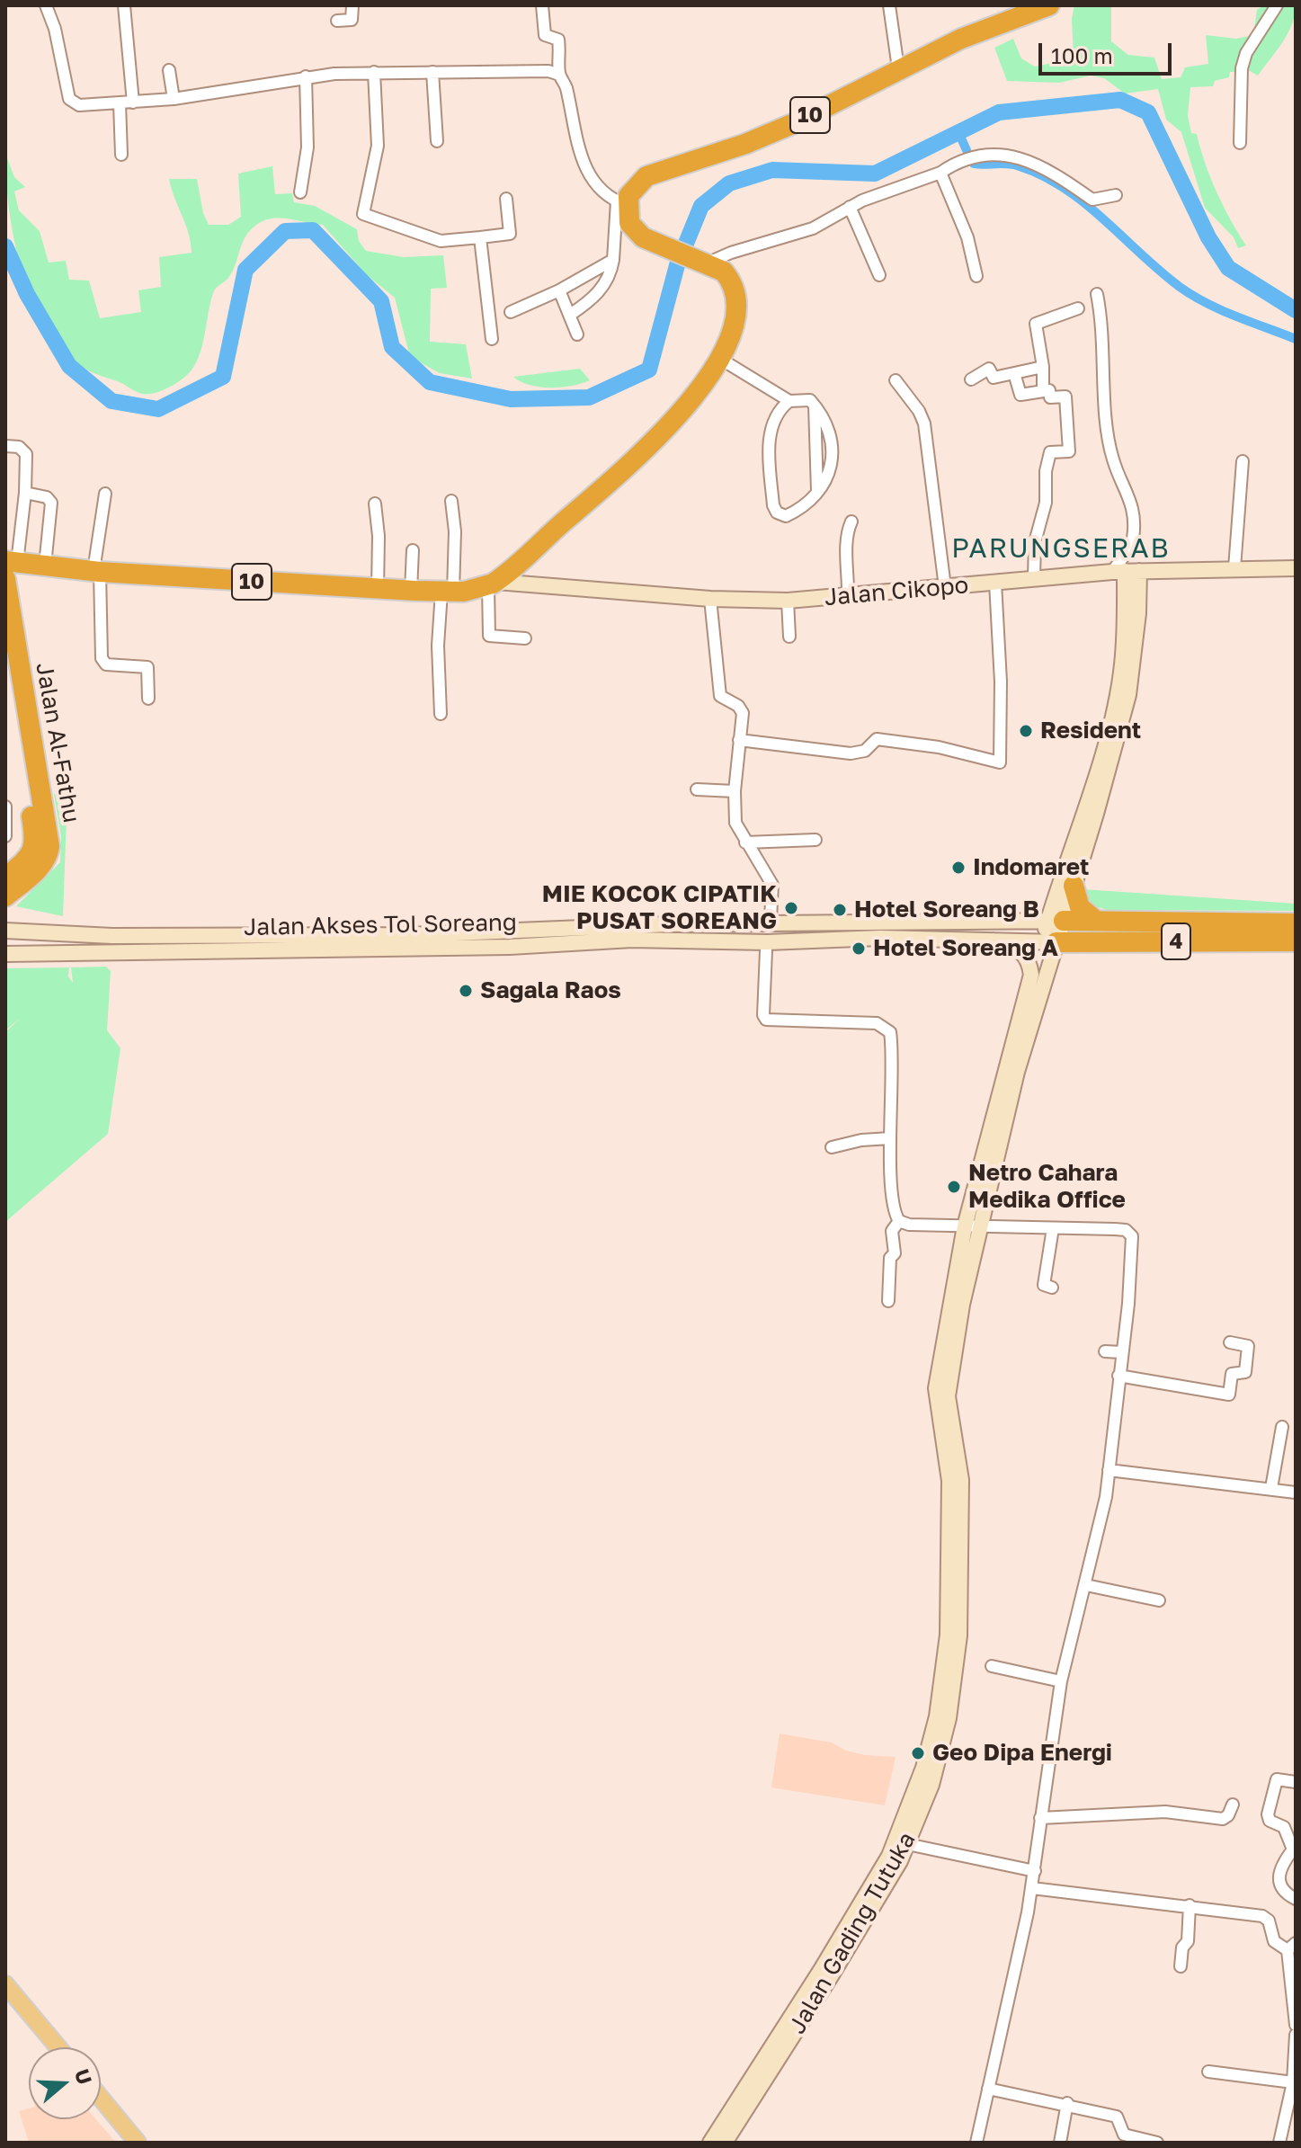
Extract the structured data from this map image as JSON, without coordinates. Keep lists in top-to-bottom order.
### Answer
{
  "streets": {
    "highway": ["10", "Jalan Al-Fathu", "4"],
    "main road": ["Jalan Cikopo", "Jalan Akses Tol Soreang", "Jalan Gading Tutuka"]
  },
  "crossings": [
    ["10", "Jalan Cikopo"],
    ["Jalan Cikopo", "Jalan Gading Tutuka"],
    ["Jalan Akses Tol Soreang", "4"],
    ["Jalan Akses Tol Soreang", "Jalan Gading Tutuka"],
    ["4", "Jalan Gading Tutuka"]
  ],
  "districts": ["PARUNGSERAB"],
  "places": [
    "Resident",
    "Indomaret",
    "MIE KOCOK CIPATIK PUSAT SOREANG",
    "Hotel Soreang B",
    "Hotel Soreang A",
    "Sagala Raos",
    "Netro Cahara Medika Office",
    "Geo Dipa Energi"
  ],
  "scale_bar": "100 m",
  "north": "right"
}
